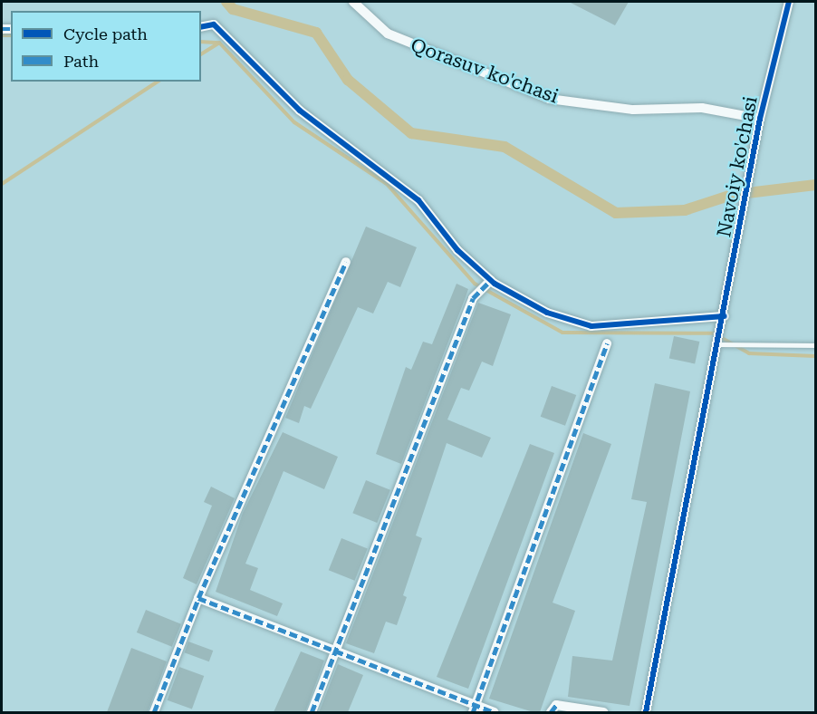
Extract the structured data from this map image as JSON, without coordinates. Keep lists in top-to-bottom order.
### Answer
{
  "streets": {
    "street": ["Qorasuv ko'chasi", "Navoiy ko'chasi"]
  },
  "crossings": [
    ["Qorasuv ko'chasi", "Navoiy ko'chasi"]
  ],
  "legend": ["Cycle path", "Path"]
}
